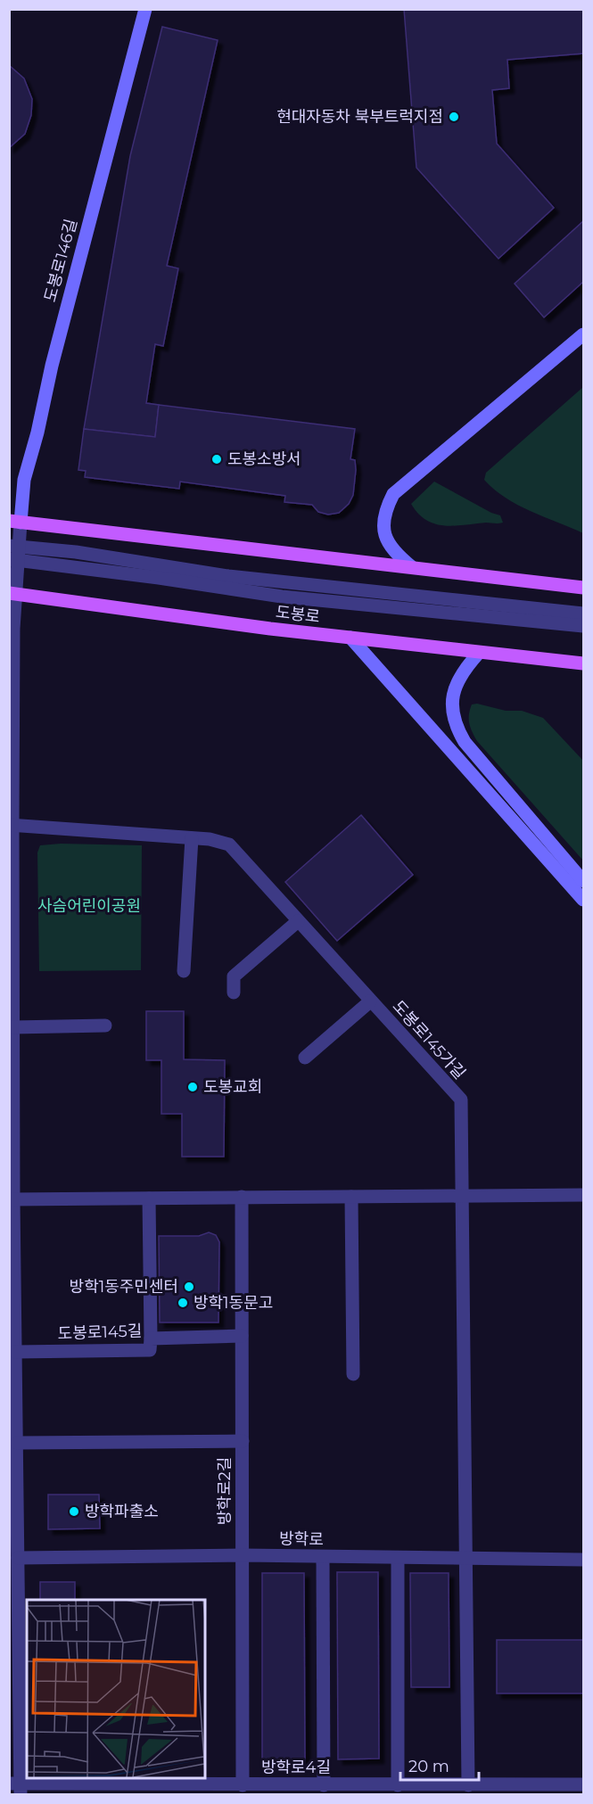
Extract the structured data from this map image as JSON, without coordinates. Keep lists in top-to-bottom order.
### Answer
{
  "streets": {
    "main road": ["도봉로146길", "도봉로"],
    "street": [
      "도봉로145가길",
      "도봉로145길",
      "방학로2길",
      "방학로",
      "방학로4길"
    ]
  },
  "crossings": [
    ["도봉로145길", "방학로2길"],
    ["방학로2길", "방학로"],
    ["방학로2길", "방학로4길"]
  ],
  "parks": ["사슴어린이공원"],
  "places": [
    "현대자동차 북부트럭지점",
    "도봉소방서",
    "도봉교회",
    "방학1동주민센터",
    "방학1동문고",
    "방학파출소"
  ],
  "scale_bar": "20 m"
}
